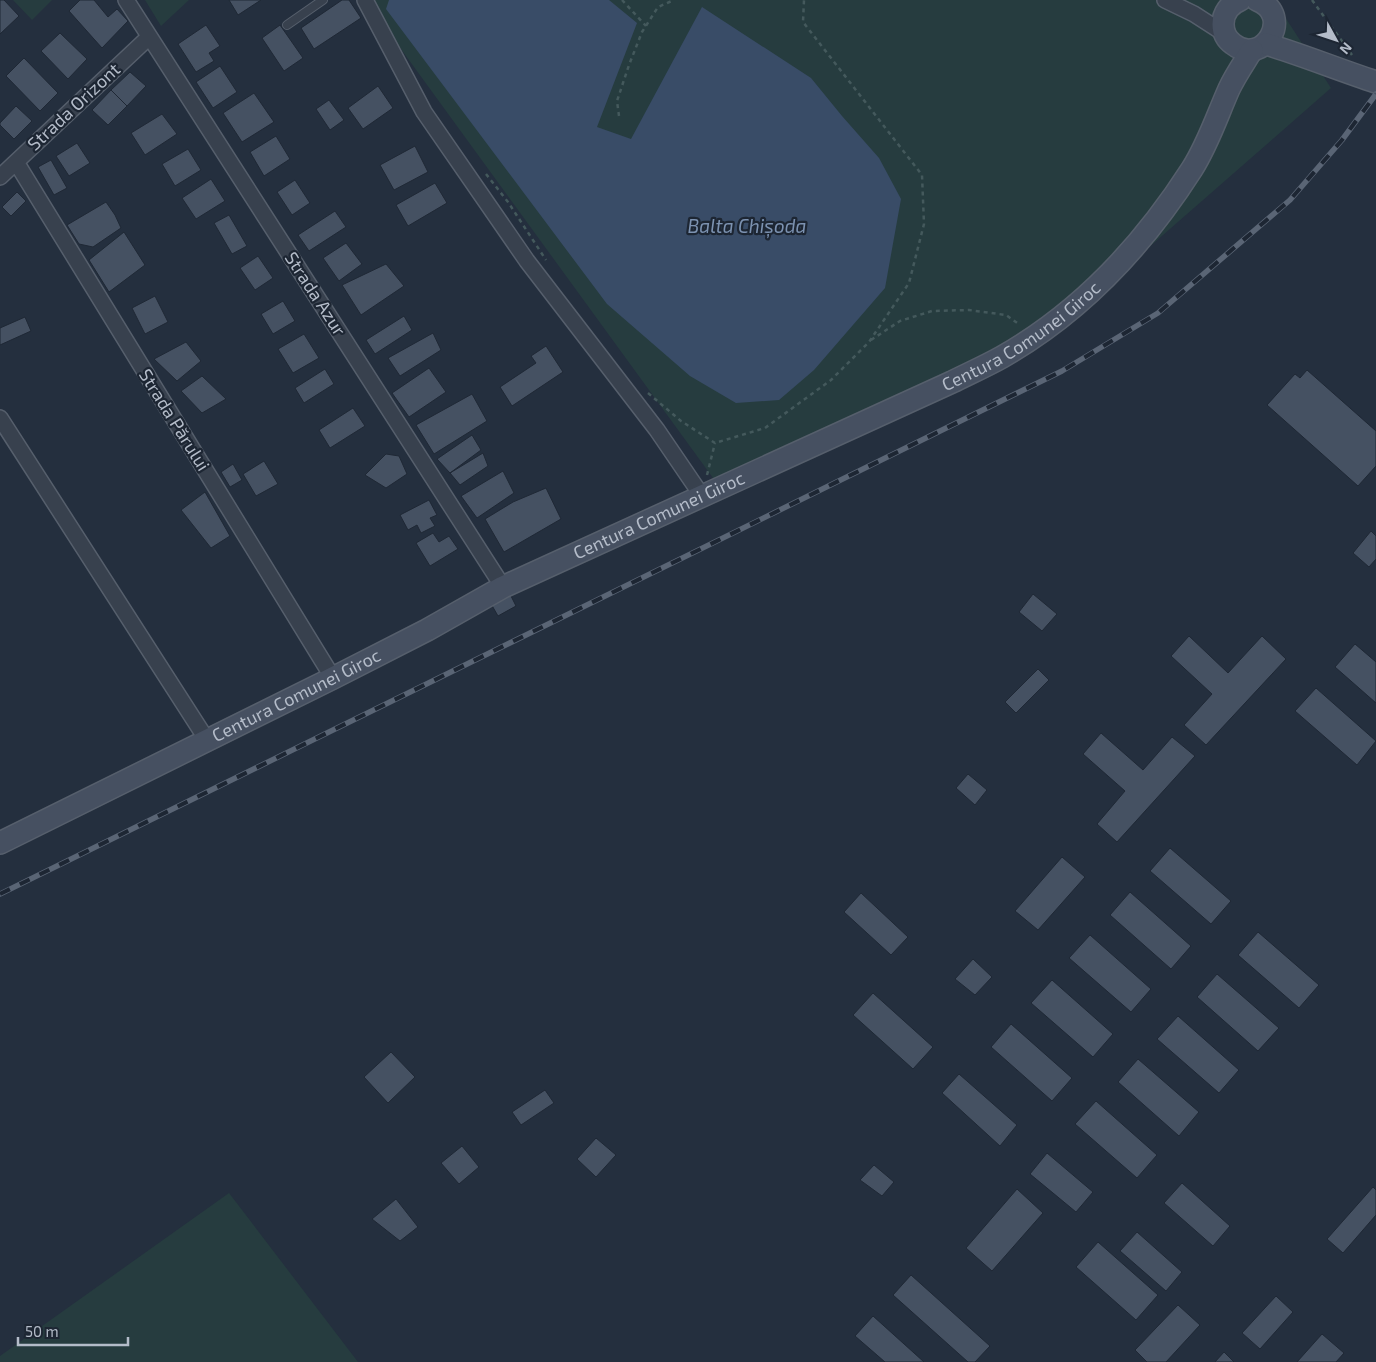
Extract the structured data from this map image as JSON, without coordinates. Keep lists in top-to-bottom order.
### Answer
{
  "streets": {
    "main road": ["Centura Comunei Giroc"],
    "street": ["Strada Orizont", "Strada Azur", "Strada Părului"]
  },
  "crossings": [
    ["Strada Orizont", "Strada Azur"],
    ["Strada Orizont", "Strada Părului"],
    ["Strada Azur", "Centura Comunei Giroc"],
    ["Centura Comunei Giroc", "Strada Părului"]
  ],
  "water": ["Balta Chișoda"],
  "scale_bar": "50 m",
  "north": "bottom right"
}
